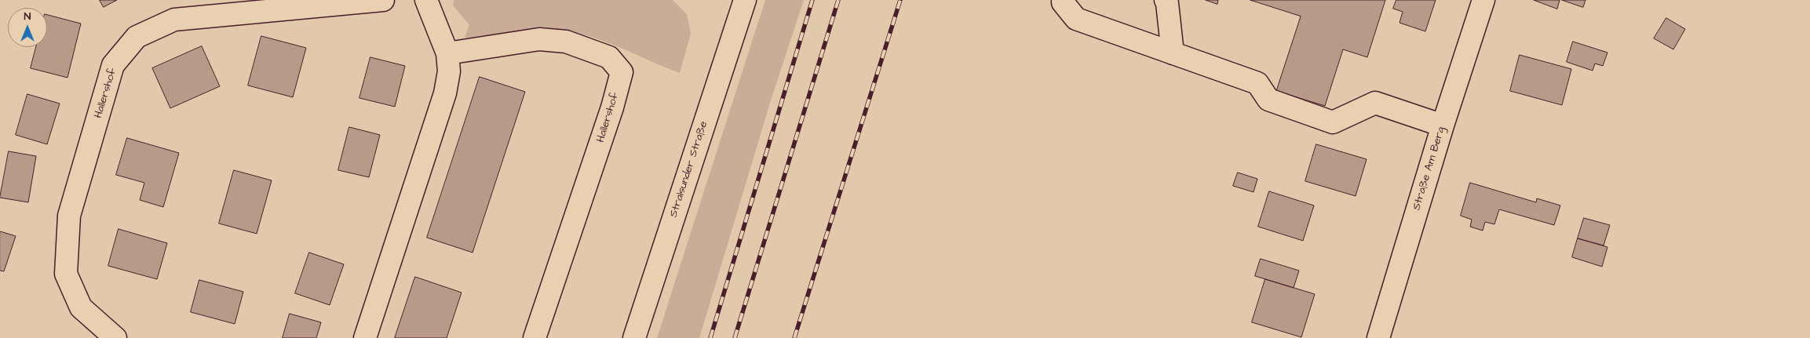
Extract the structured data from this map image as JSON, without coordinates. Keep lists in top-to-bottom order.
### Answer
{
  "streets": {
    "street": ["Hallershof", "Straße Am Berg", "Stralsunder Straße"]
  },
  "north": "top"
}
